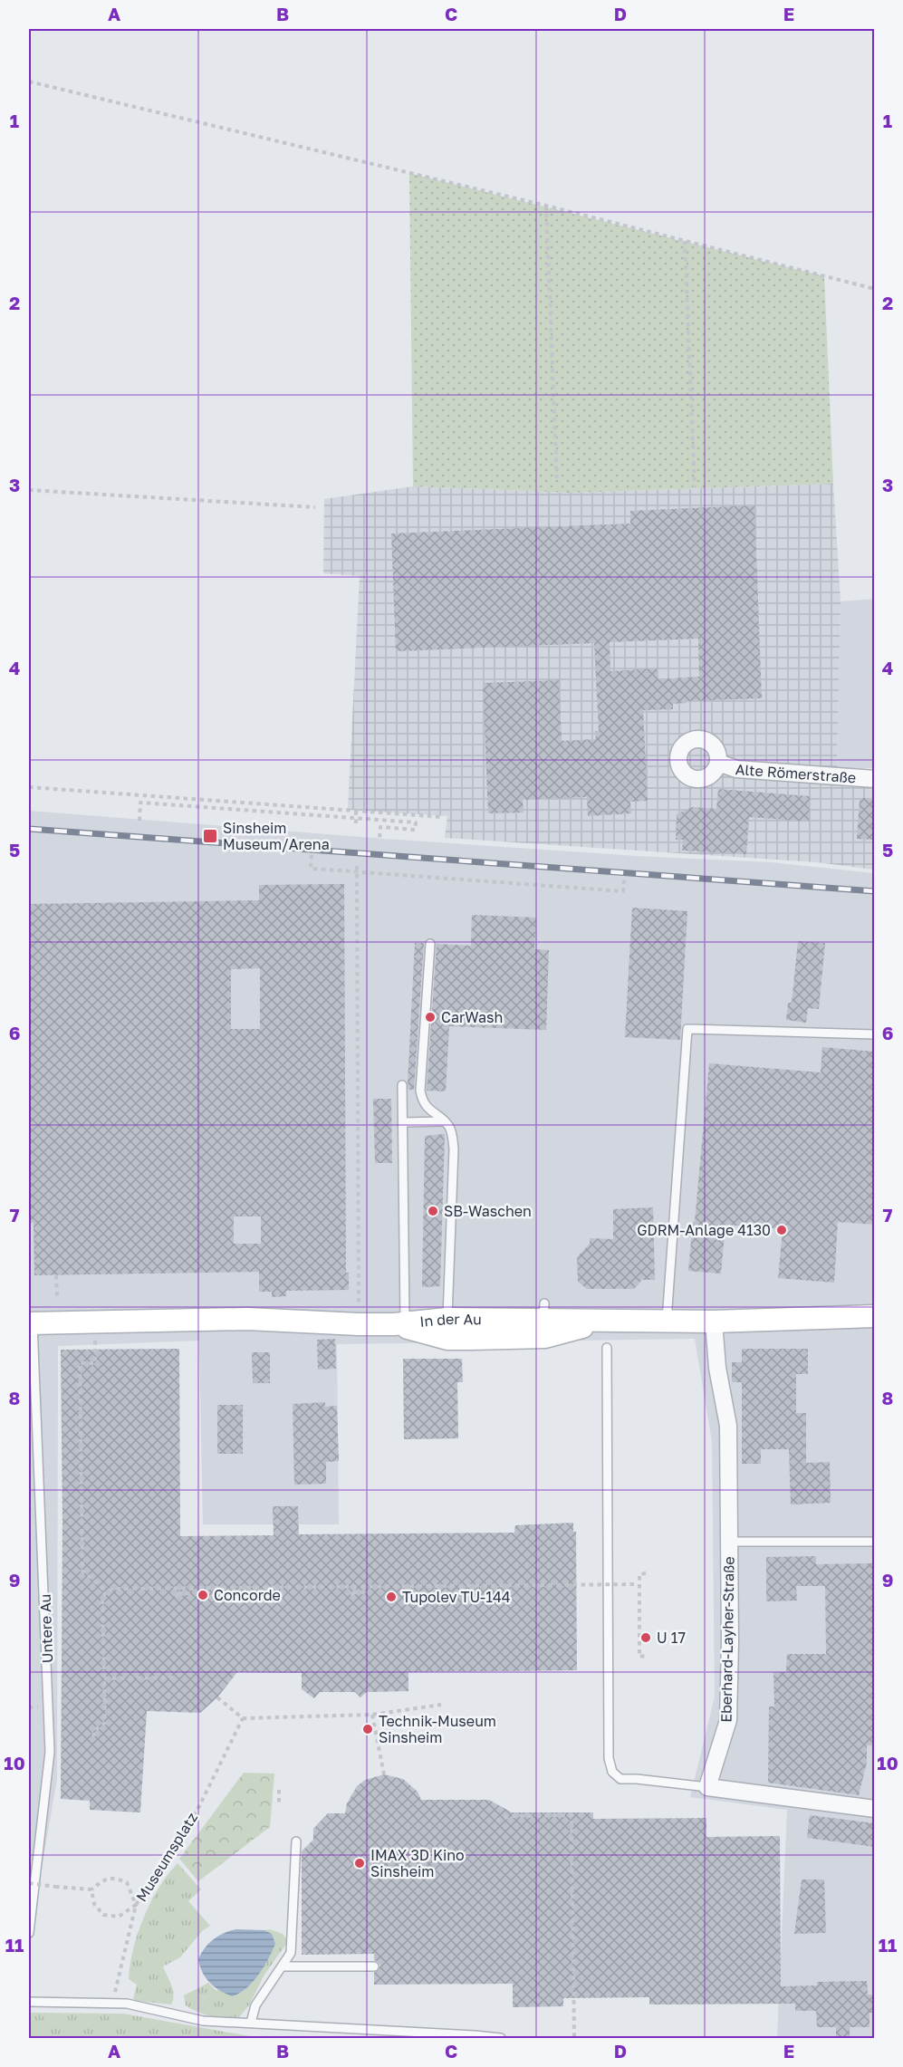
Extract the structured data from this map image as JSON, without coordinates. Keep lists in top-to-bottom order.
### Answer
{
  "streets": {
    "street": ["Alte Römerstraße", "In der Au", "Eberhard-Layher-Straße"],
    "lane": ["Untere Au"],
    "path": ["Museumsplatz"]
  },
  "crossings": [
    ["In der Au", "Untere Au"],
    ["In der Au", "Eberhard-Layher-Straße"]
  ],
  "places": {
    "transit": ["Sinsheim Museum/Arena"],
    "other": [
      "CarWash",
      "SB-Waschen",
      "GDRM-Anlage 4130",
      "Concorde",
      "Tupolev TU-144",
      "U 17",
      "Technik-Museum Sinsheim",
      "IMAX 3D Kino Sinsheim"
    ]
  },
  "grid": {
    "columns": [
      "A",
      "B",
      "C",
      "D",
      "E"
    ],
    "rows": [
      "1",
      "2",
      "3",
      "4",
      "5",
      "6",
      "7",
      "8",
      "9",
      "10",
      "11"
    ]
  }
}
